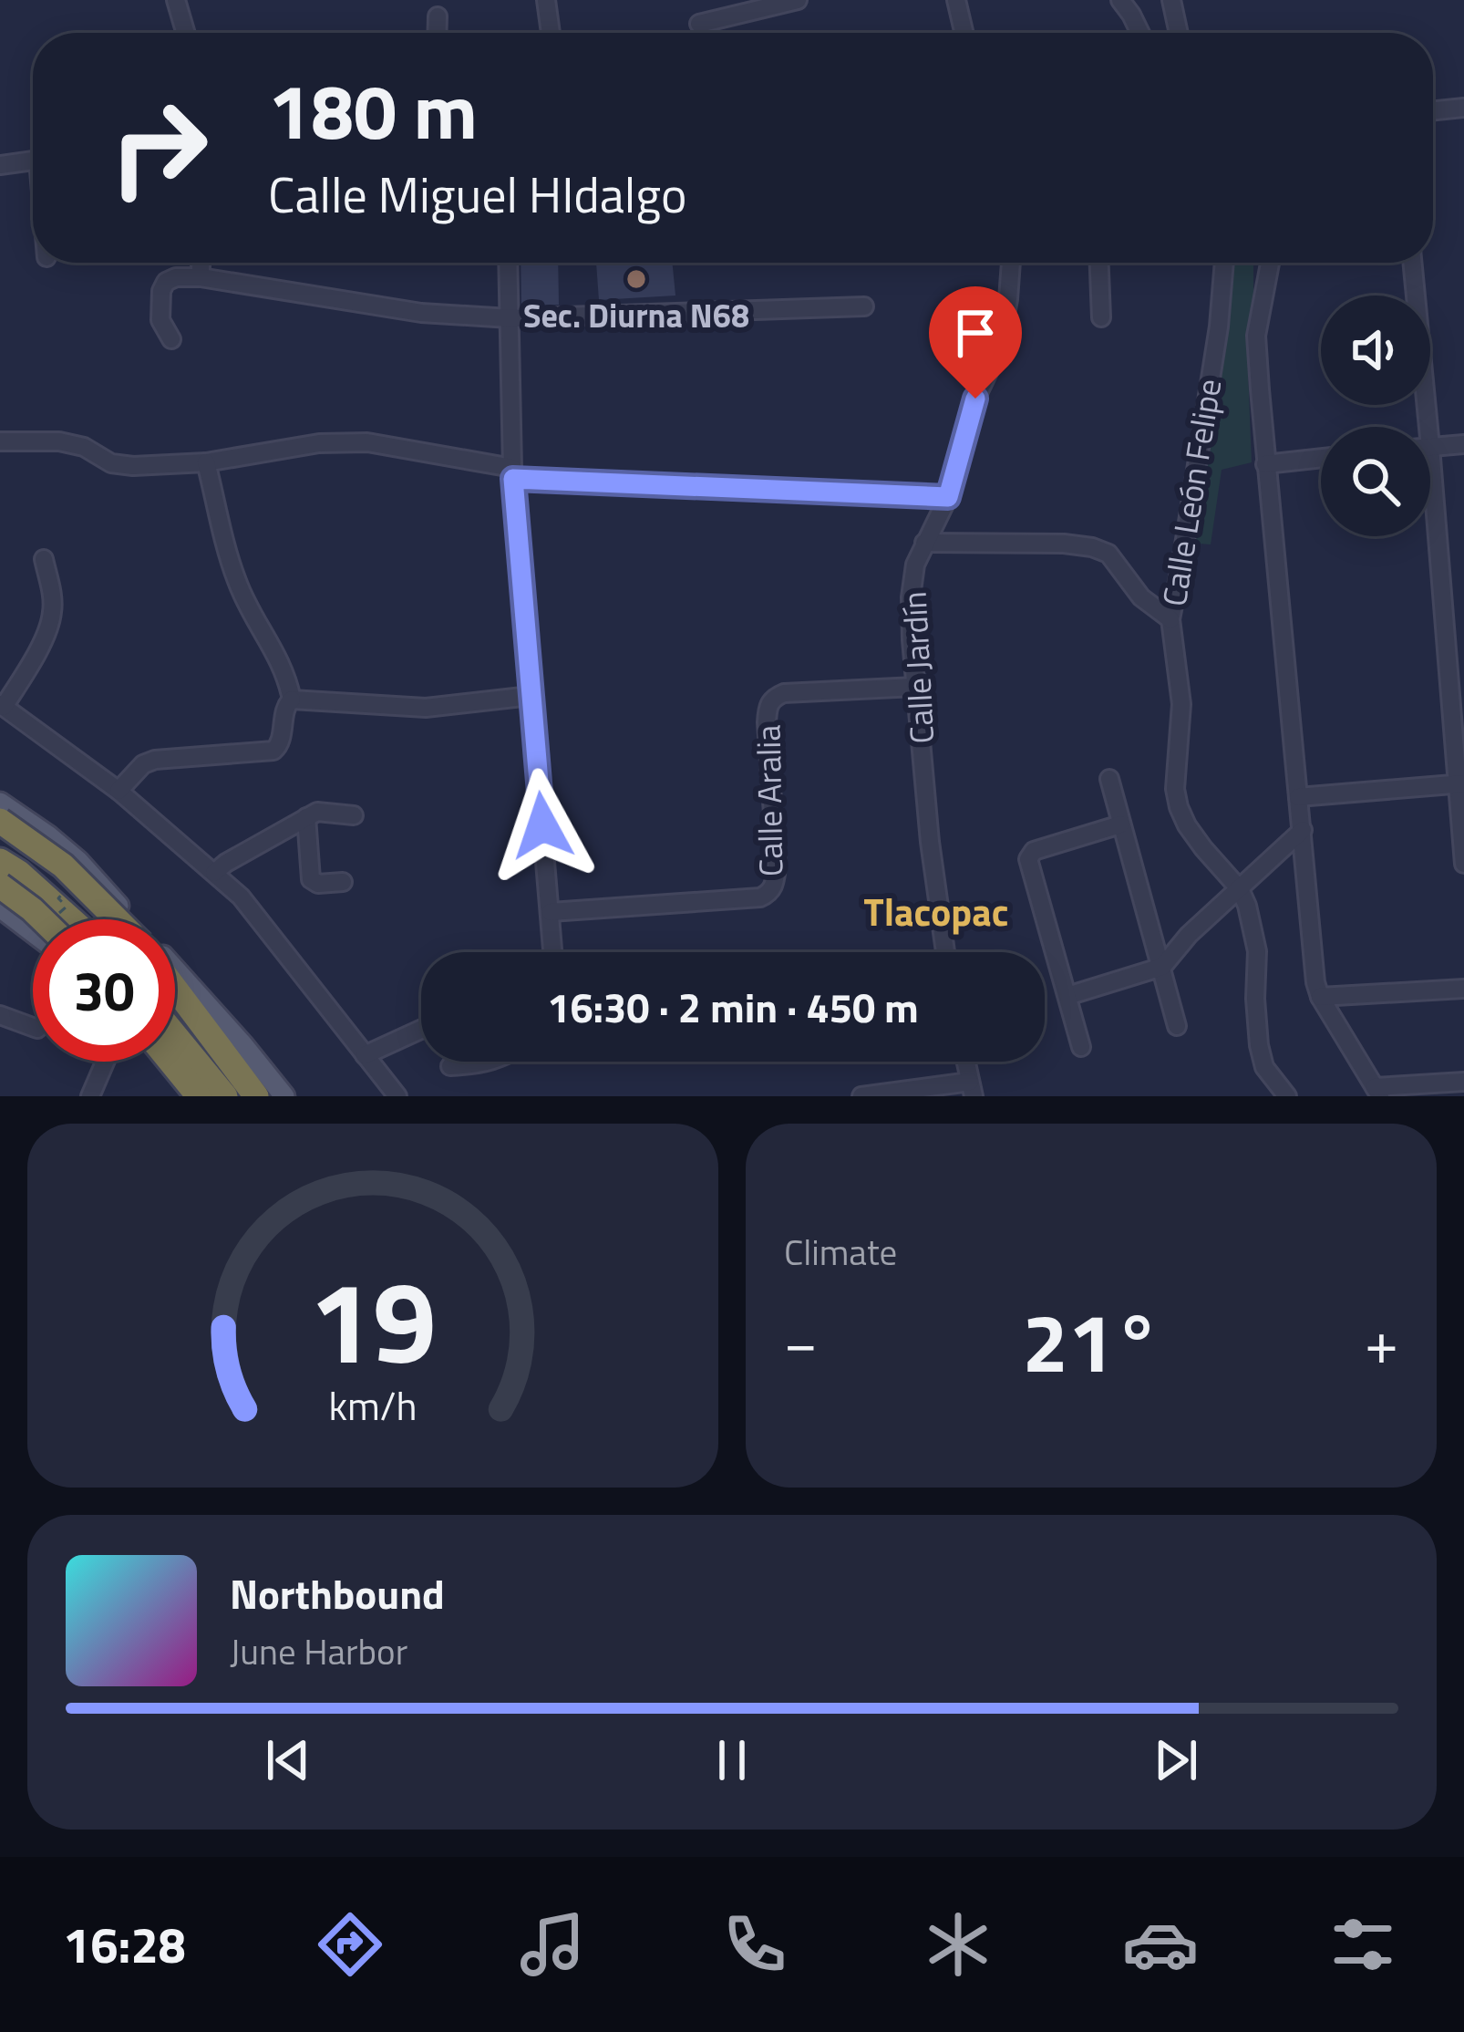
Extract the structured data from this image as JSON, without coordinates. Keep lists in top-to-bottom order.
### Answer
{
  "streets": {
    "street": ["Calle León Felipe", "Calle Jardín", "Calle Aralia"]
  },
  "crossings": [
    ["Calle Jardín", "Calle Aralia"]
  ],
  "districts": ["Tlacopac"],
  "places": ["Sec. Diurna N68"],
  "page": {
    "turn": ["180 m", "Calle Miguel HIdalgo"],
    "limit": "30",
    "trip": "16:30 · 2 min · 450 m",
    "tile": "Climate",
    "heat": ["−", "21°", "+"],
    "song": ["Northbound", "June Harbor"],
    "tabs": "16:28",
    "gauge": ["19", "km/h"]
  }
}
